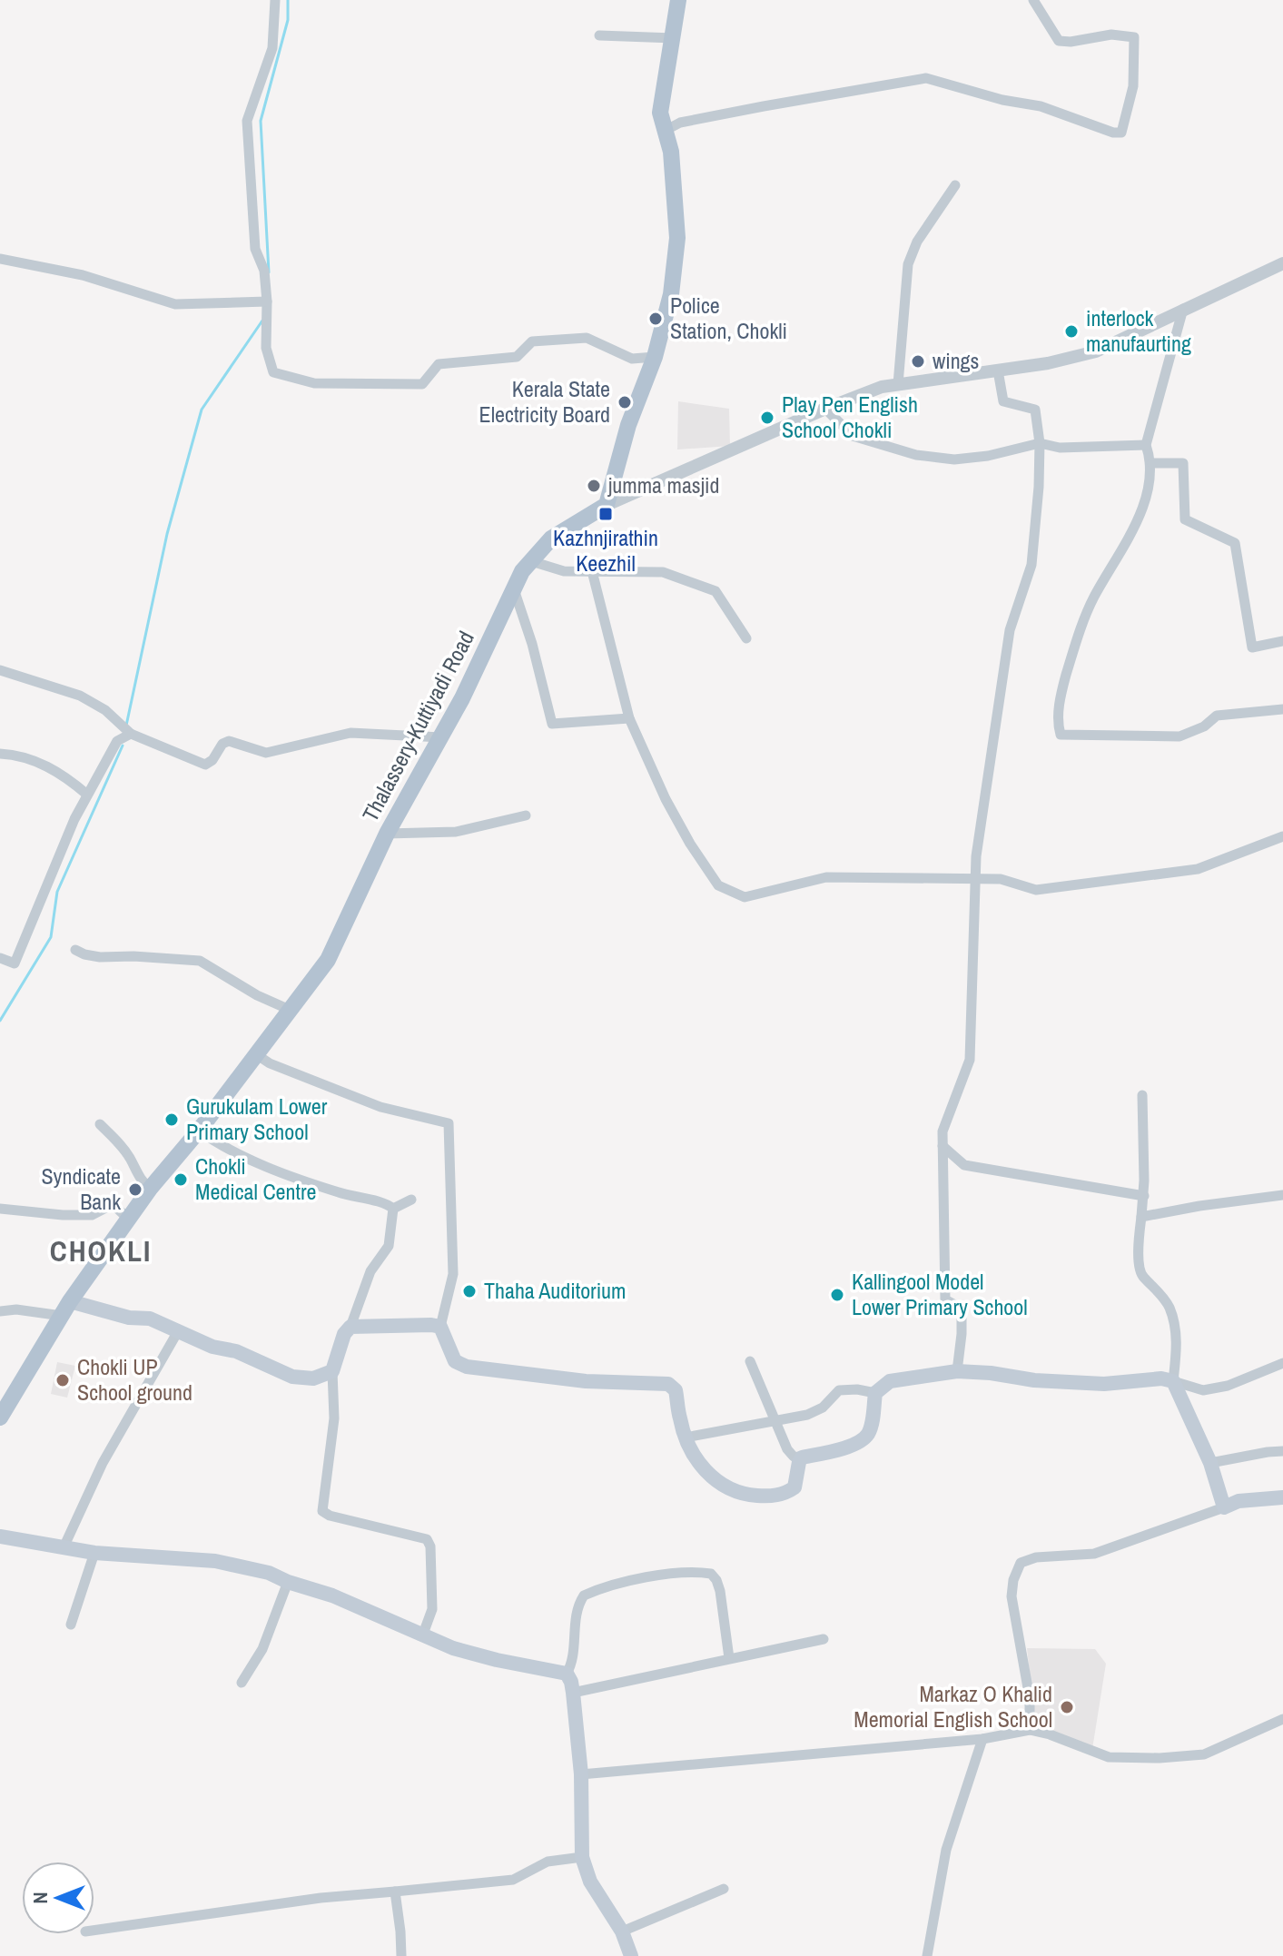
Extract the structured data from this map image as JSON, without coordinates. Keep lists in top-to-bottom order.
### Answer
{
  "streets": {
    "main road": ["Thalassery-Kuttiyadi Road"]
  },
  "districts": ["CHOKLI"],
  "places": {
    "other": [
      "Police Station, Chokli",
      "interlock manufaurting",
      "wings",
      "Kerala State Electricity Board",
      "Play Pen English School Chokli",
      "jumma masjid",
      "Gurukulam Lower Primary School",
      "Chokli Medical Centre",
      "Syndicate Bank",
      "Thaha Auditorium",
      "Kallingool Model Lower Primary School",
      "Chokli UP School ground",
      "Markaz O Khalid Memorial English School"
    ],
    "transit": ["Kazhnjirathin Keezhil"]
  },
  "north": "left"
}
